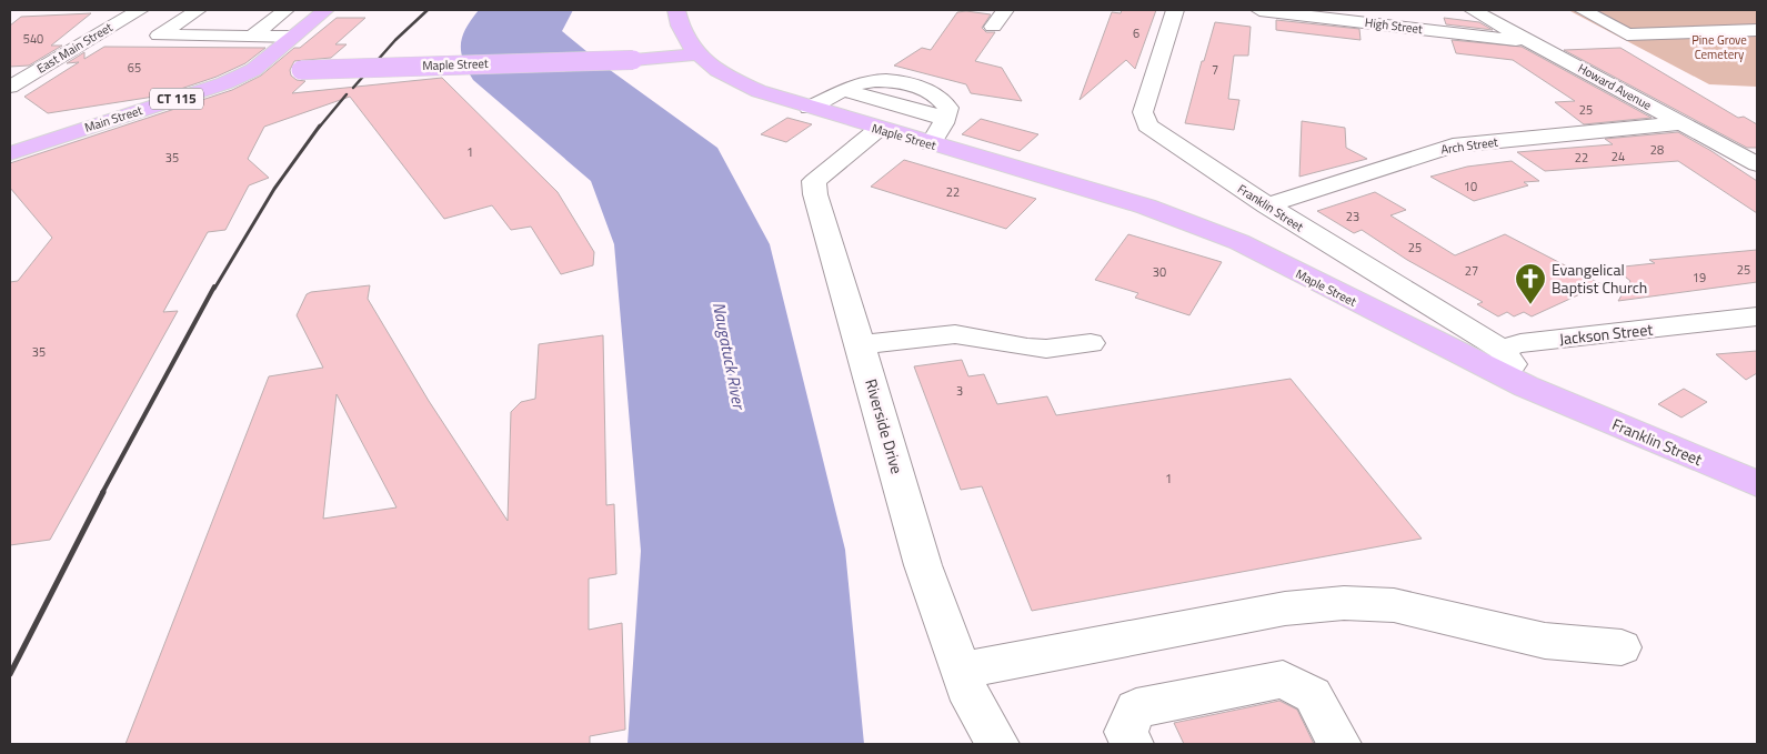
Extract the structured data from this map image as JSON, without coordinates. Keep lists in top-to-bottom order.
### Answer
{
  "streets": {
    "main road": [
      "Maple Street",
      "CT 115",
      "Main Street",
      "Franklin Street"
    ],
    "street": [
      "High Street",
      "East Main Street",
      "Howard Avenue",
      "Arch Street",
      "Jackson Street",
      "Riverside Drive"
    ]
  },
  "crossings": [
    ["High Street", "Howard Avenue"],
    ["Maple Street", "Main Street"],
    ["Maple Street", "Franklin Street"],
    ["Maple Street", "Riverside Drive"],
    ["Howard Avenue", "Arch Street"],
    ["Arch Street", "Franklin Street"],
    ["Franklin Street", "Jackson Street"]
  ],
  "water": ["Naugatuck River"],
  "parks": ["Pine Grove Cemetery"],
  "places": {
    "church": ["Evangelical Baptist Church"]
  },
  "house_numbers": [
    "6",
    "540",
    "65",
    "7",
    "25",
    "28",
    "1",
    "24",
    "35",
    "22",
    "10",
    "22",
    "23",
    "25",
    "25",
    "27",
    "30",
    "19",
    "35",
    "3",
    "1"
  ]
}
